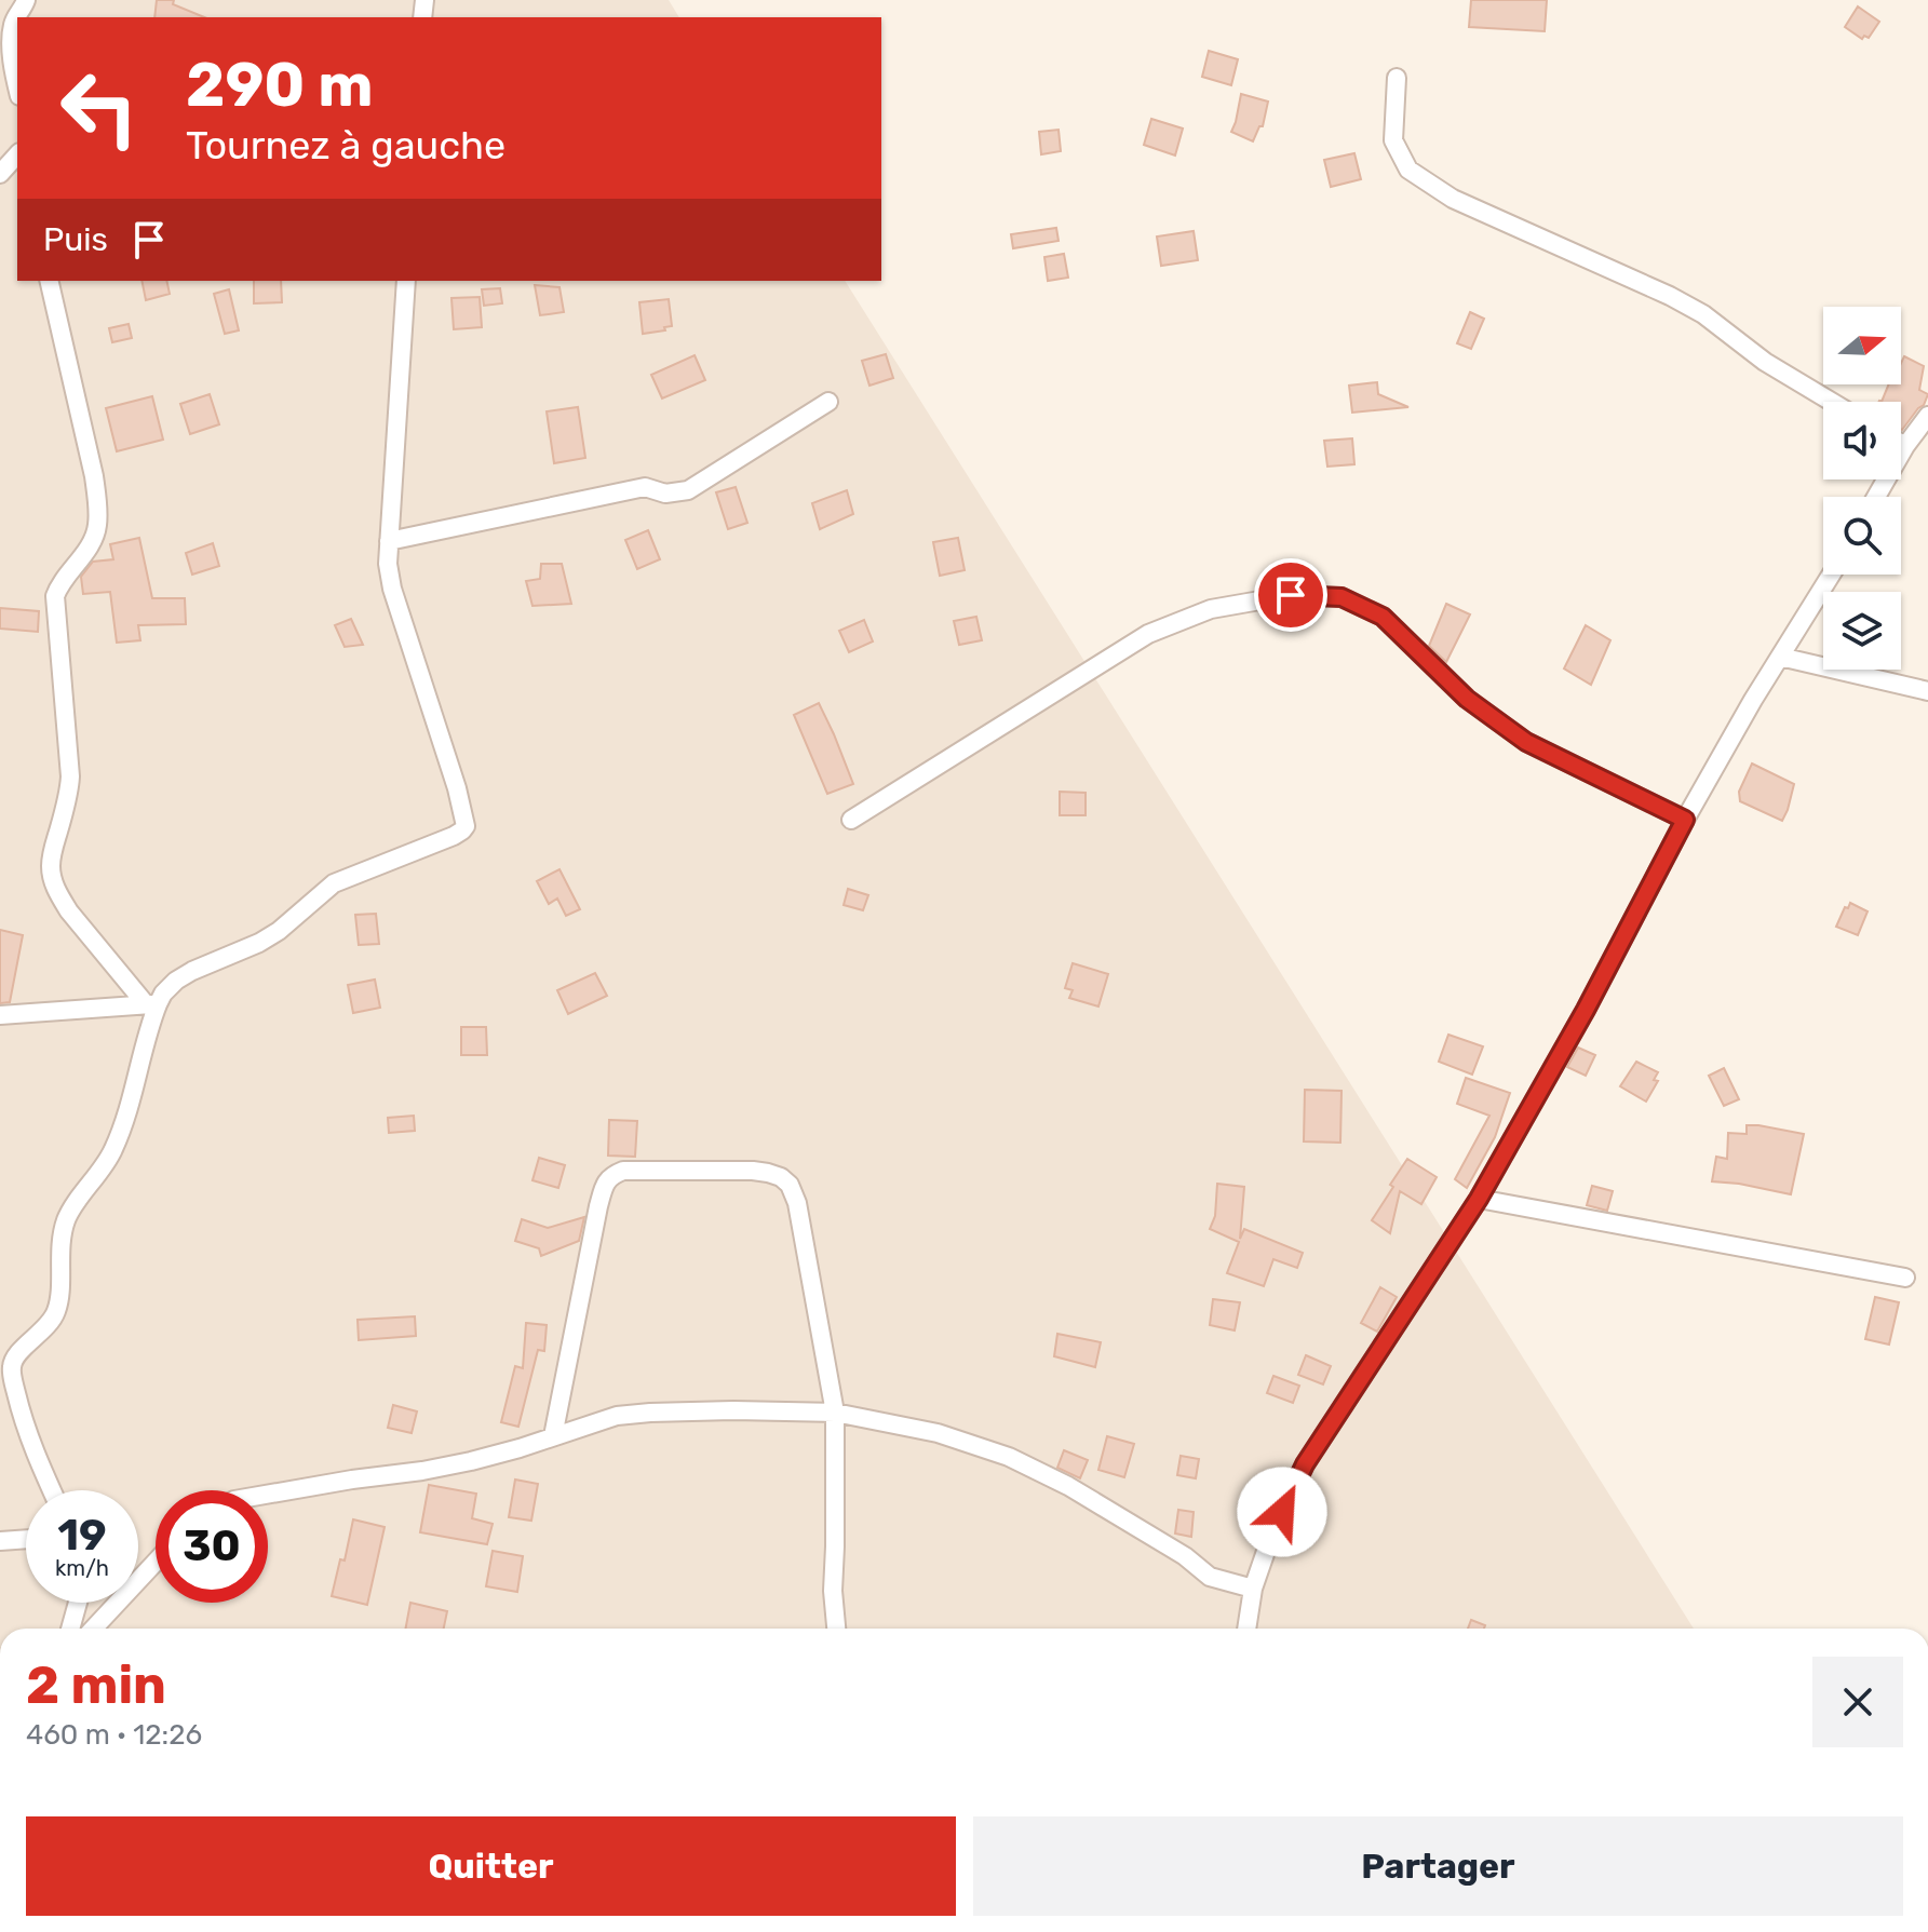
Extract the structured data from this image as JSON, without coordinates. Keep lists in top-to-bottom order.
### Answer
{
  "north": "right",
  "page": {
    "turn": ["290 m", "Tournez à gauche"],
    "then": "Puis",
    "speed": "19 km/h",
    "limit": "30",
    "heading": ["2 min", "460 m · 12:26"],
    "buttons": ["Quitter", "Partager"]
  }
}
